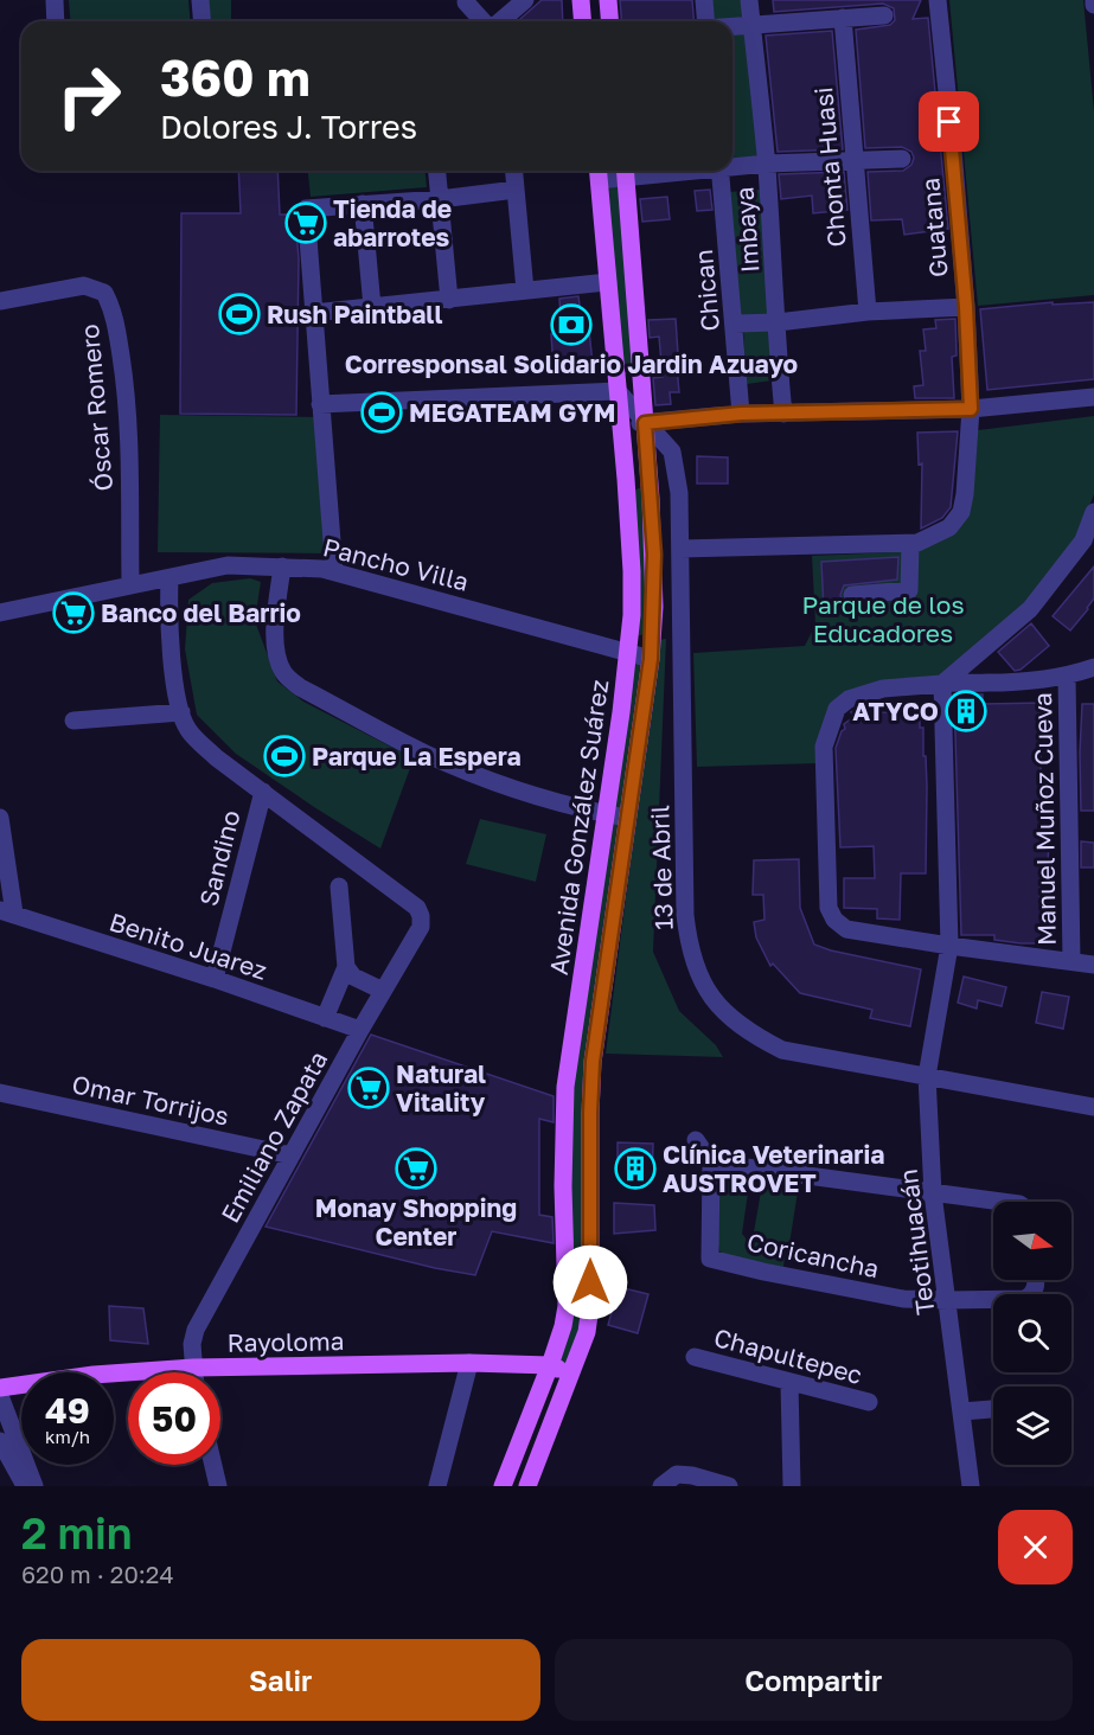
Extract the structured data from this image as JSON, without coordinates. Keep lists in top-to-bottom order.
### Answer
{
  "streets": {
    "main road": ["Avenida González Suárez", "Rayoloma"],
    "street": [
      "Chonta Huasi",
      "Guatana",
      "Imbaya",
      "Chican",
      "Óscar Romero",
      "Pancho Villa",
      "Manuel Muñoz Cueva",
      "Sandino",
      "13 de Abril",
      "Benito Juarez",
      "Omar Torrijos",
      "Emiliano Zapata",
      "Teotihuacán",
      "Coricancha",
      "Chapultepec"
    ]
  },
  "crossings": [
    ["Óscar Romero", "Pancho Villa"],
    ["Pancho Villa", "Avenida González Suárez"],
    ["Avenida González Suárez", "13 de Abril"],
    ["Avenida González Suárez", "Rayoloma"],
    ["Sandino", "Benito Juarez"],
    ["Sandino", "Emiliano Zapata"],
    ["13 de Abril", "Teotihuacán"],
    ["Benito Juarez", "Emiliano Zapata"],
    ["Omar Torrijos", "Emiliano Zapata"],
    ["Emiliano Zapata", "Rayoloma"],
    ["Teotihuacán", "Coricancha"]
  ],
  "parks": ["Parque de los Educadores"],
  "places": {
    "supermarket": [
      "Tienda de abarrotes",
      "Banco del Barrio",
      "Natural Vitality",
      "Monay Shopping Center"
    ],
    "sports": ["Rush Paintball", "MEGATEAM GYM", "Parque La Espera"],
    "bank": ["Corresponsal Solidario Jardin Azuayo"],
    "building": ["ATYCO", "Clínica Veterinaria AUSTROVET"]
  },
  "north": "right",
  "page": {
    "turn": ["360 m", "Dolores J. Torres"],
    "speed": "49 km/h",
    "limit": "50",
    "heading": ["2 min", "620 m · 20:24"],
    "buttons": ["Salir", "Compartir"]
  }
}
